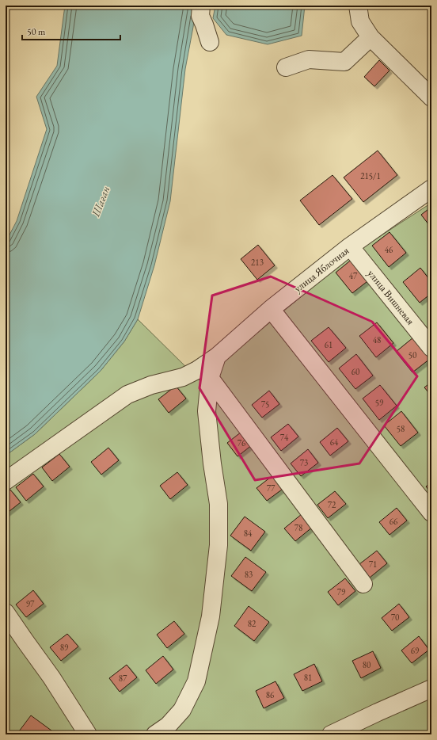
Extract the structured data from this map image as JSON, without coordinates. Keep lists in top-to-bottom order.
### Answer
{
  "streets": {
    "street": ["улица Яблочная", "улица Вишневая"]
  },
  "crossings": [
    ["улица Яблочная", "улица Вишневая"]
  ],
  "water": ["Шаған"],
  "house_numbers": [
    "215/1",
    "46",
    "213",
    "47",
    "48",
    "61",
    "50",
    "60",
    "59",
    "75",
    "58",
    "74",
    "64",
    "76",
    "73",
    "77",
    "72",
    "66",
    "78",
    "84",
    "71",
    "83",
    "79",
    "97",
    "70",
    "82",
    "89",
    "69",
    "80",
    "81",
    "87",
    "86"
  ],
  "scale_bar": "50 m"
}
